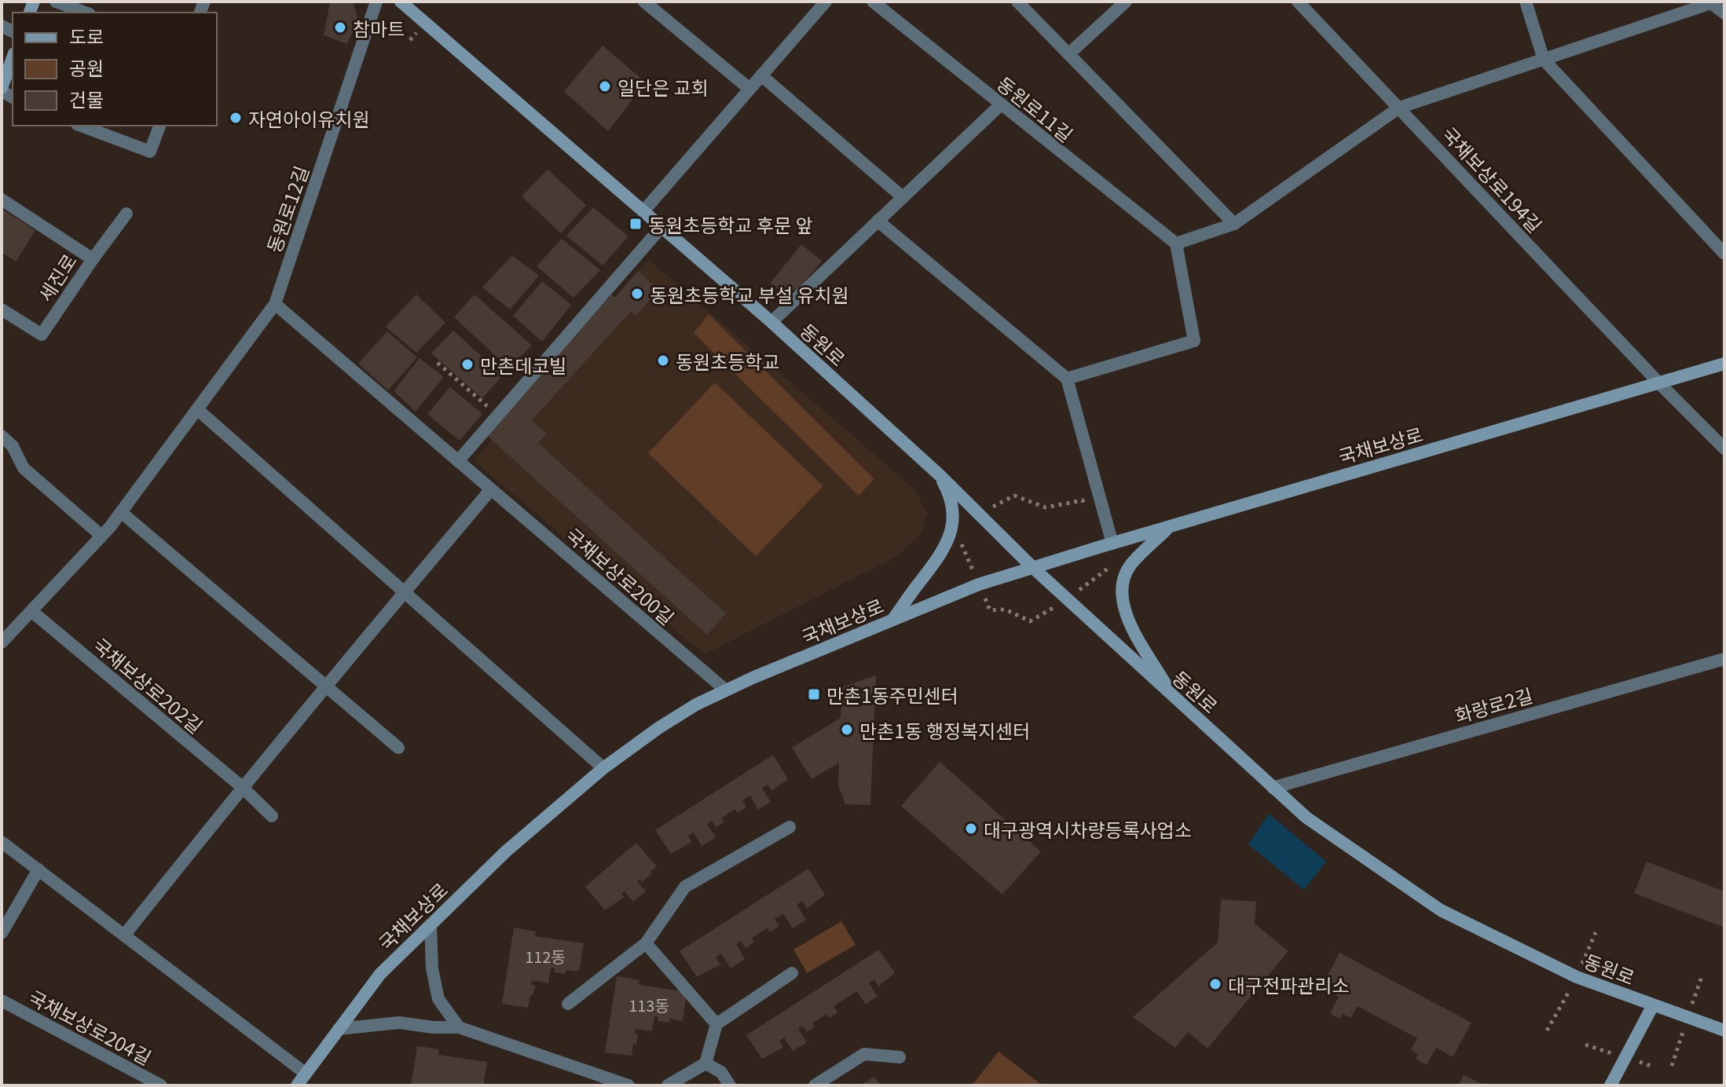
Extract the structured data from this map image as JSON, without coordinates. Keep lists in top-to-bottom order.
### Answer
{
  "streets": {
    "main road": ["동원로", "국채보상로"],
    "street": [
      "동원로11길",
      "국채보상로194길",
      "동원로12길",
      "세진로",
      "국채보상로200길",
      "국채보상로202길",
      "화랑로2길",
      "국채보상로204길"
    ]
  },
  "crossings": [
    ["동원로11길", "동원로"],
    ["국채보상로194길", "국채보상로"],
    ["동원로12길", "국채보상로200길"],
    ["동원로12길", "국채보상로202길"],
    ["동원로", "국채보상로"],
    ["동원로", "화랑로2길"],
    ["국채보상로", "국채보상로200길"]
  ],
  "places": {
    "other": [
      "참마트",
      "일단은 교회",
      "자연아이유치원",
      "동원초등학교 부설 유치원",
      "동원초등학교",
      "만촌데코빌",
      "만촌1동 행정복지센터",
      "대구광역시차량등록사업소",
      "대구전파관리소"
    ],
    "transit": ["동원초등학교 후문 앞", "만촌1동주민센터"]
  },
  "house_numbers": ["112동", "113동"],
  "legend": ["도로", "공원", "건물"]
}
